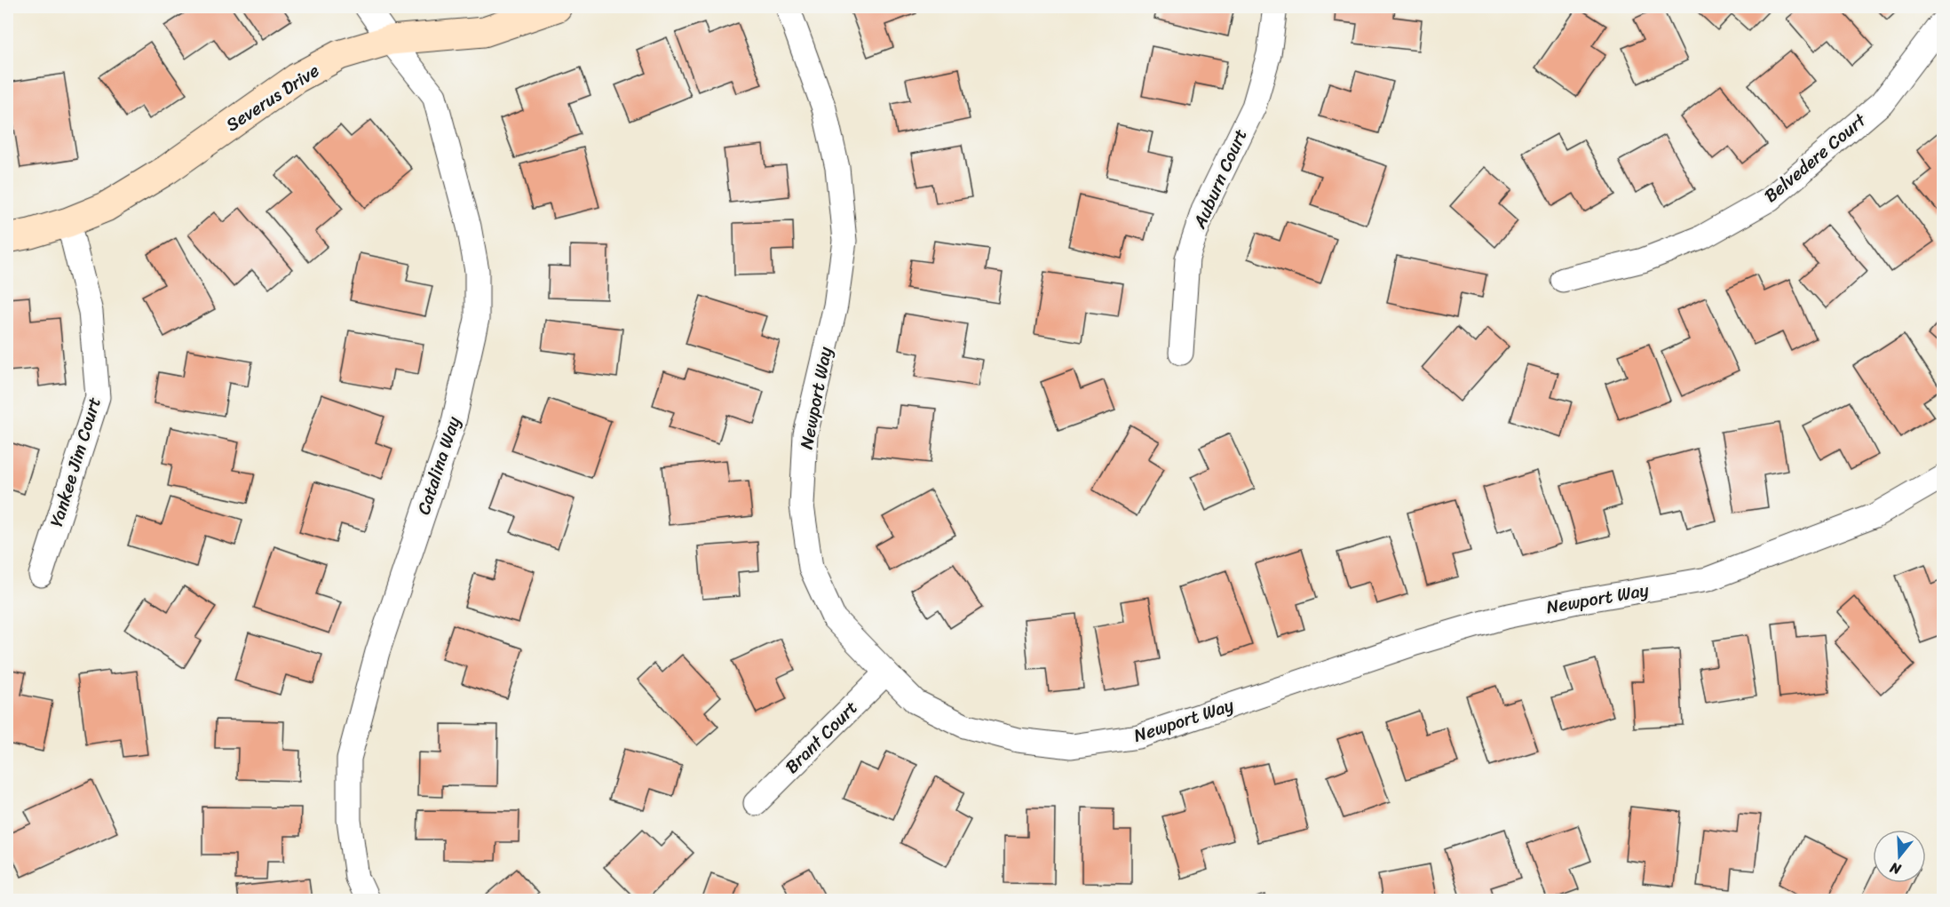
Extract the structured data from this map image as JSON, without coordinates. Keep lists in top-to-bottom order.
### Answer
{
  "streets": {
    "street": [
      "Severus Drive",
      "Belvedere Court",
      "Auburn Court",
      "Newport Way",
      "Yankee Jim Court",
      "Catalina Way",
      "Brant Court"
    ]
  },
  "crossings": [
    ["Severus Drive", "Yankee Jim Court"],
    ["Severus Drive", "Catalina Way"],
    ["Newport Way", "Brant Court"]
  ],
  "north": "bottom"
}
